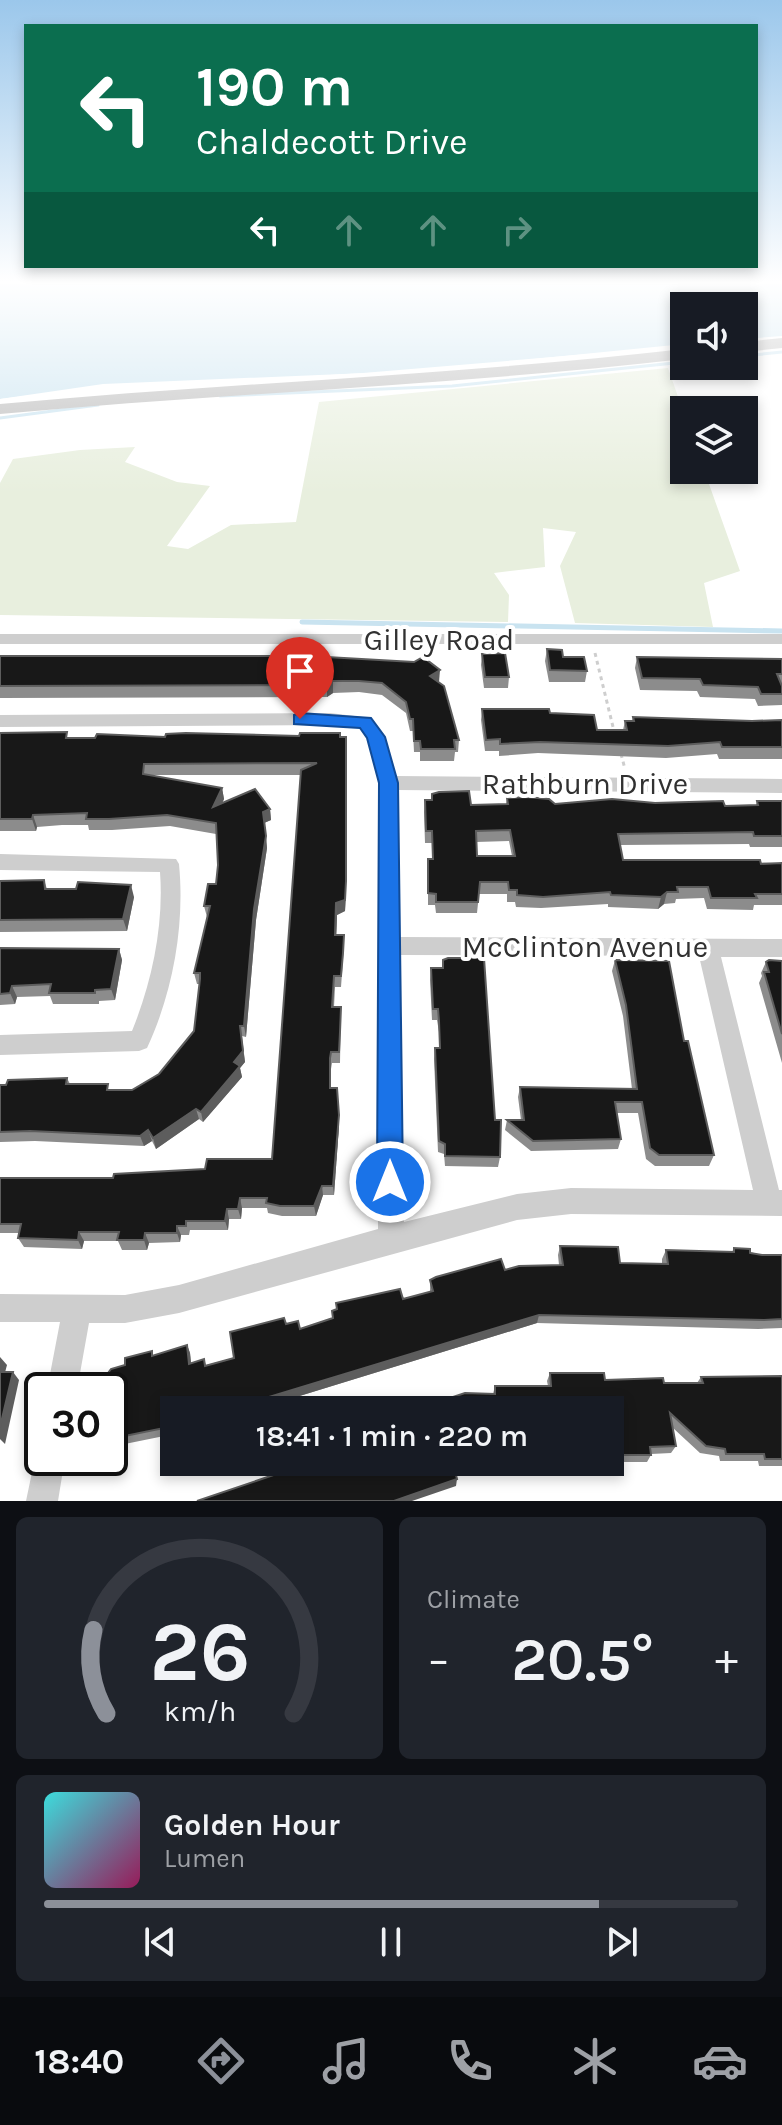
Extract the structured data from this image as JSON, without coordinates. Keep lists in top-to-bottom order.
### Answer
{
  "streets": {
    "street": ["Gilley Road", "Rathburn Drive", "McClinton Avenue"]
  },
  "page": {
    "turn": ["190 m", "Chaldecott Drive"],
    "limit": "30",
    "trip": "18:41 · 1 min · 220 m",
    "tile": "Climate",
    "heat": ["−", "20.5°", "+"],
    "song": ["Golden Hour", "Lumen"],
    "tabs": "18:40",
    "gauge": ["26", "km/h"]
  }
}
